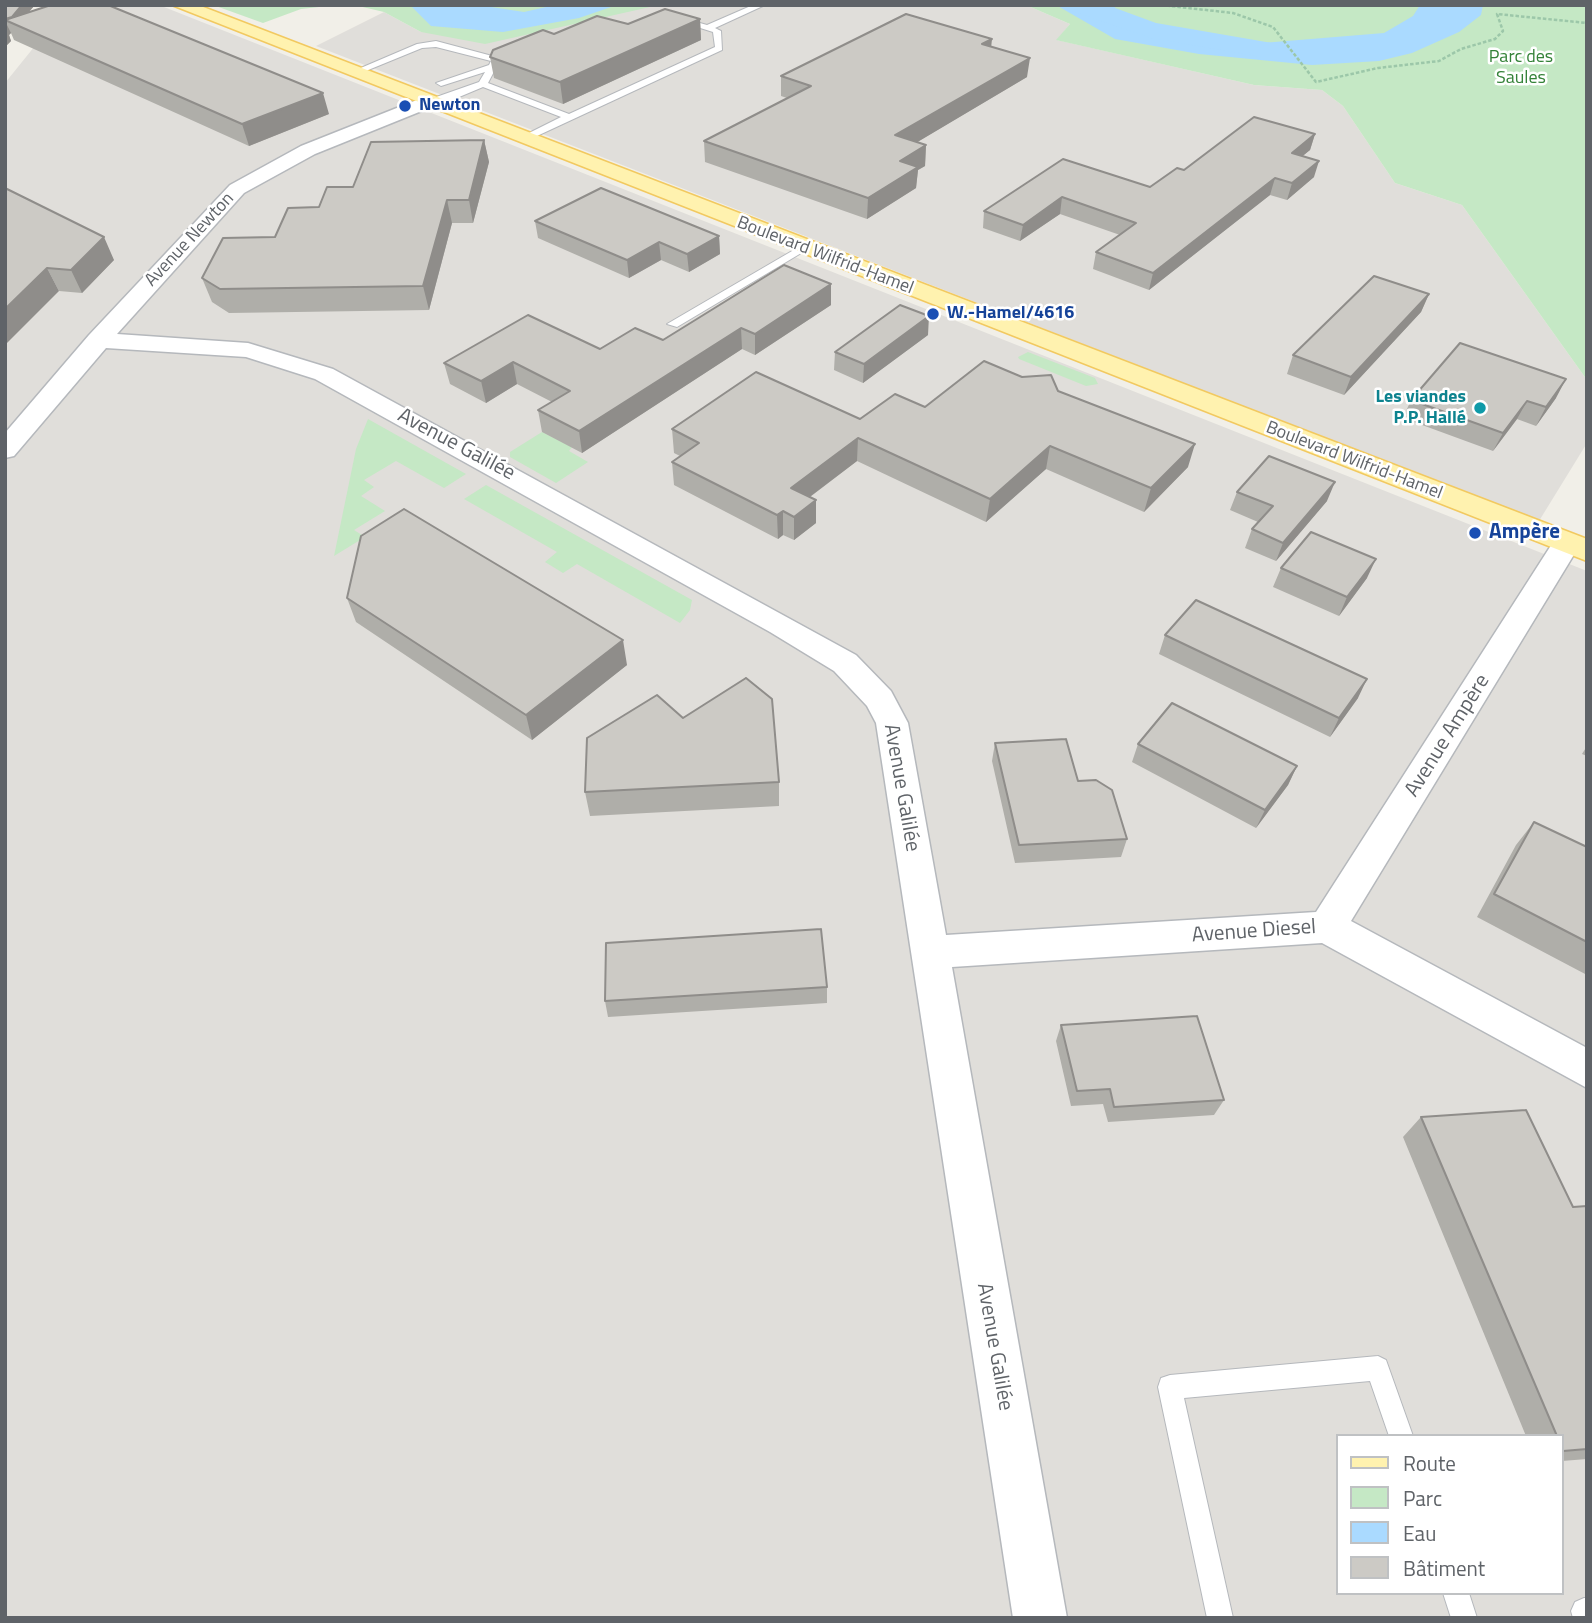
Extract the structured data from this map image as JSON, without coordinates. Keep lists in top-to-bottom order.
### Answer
{
  "streets": {
    "main road": ["Boulevard Wilfrid-Hamel"],
    "street": [
      "Avenue Newton",
      "Avenue Galilée",
      "Avenue Ampère",
      "Avenue Diesel"
    ]
  },
  "crossings": [
    ["Avenue Newton", "Boulevard Wilfrid-Hamel"],
    ["Avenue Newton", "Avenue Galilée"],
    ["Boulevard Wilfrid-Hamel", "Avenue Ampère"],
    ["Avenue Galilée", "Avenue Diesel"],
    ["Avenue Ampère", "Avenue Diesel"]
  ],
  "parks": ["Parc des Saules"],
  "places": [
    "Newton",
    "W.-Hamel/4616",
    "Les viandes P.P. Hallé",
    "Ampère"
  ],
  "legend": [
    "Route",
    "Parc",
    "Eau",
    "Bâtiment"
  ]
}
